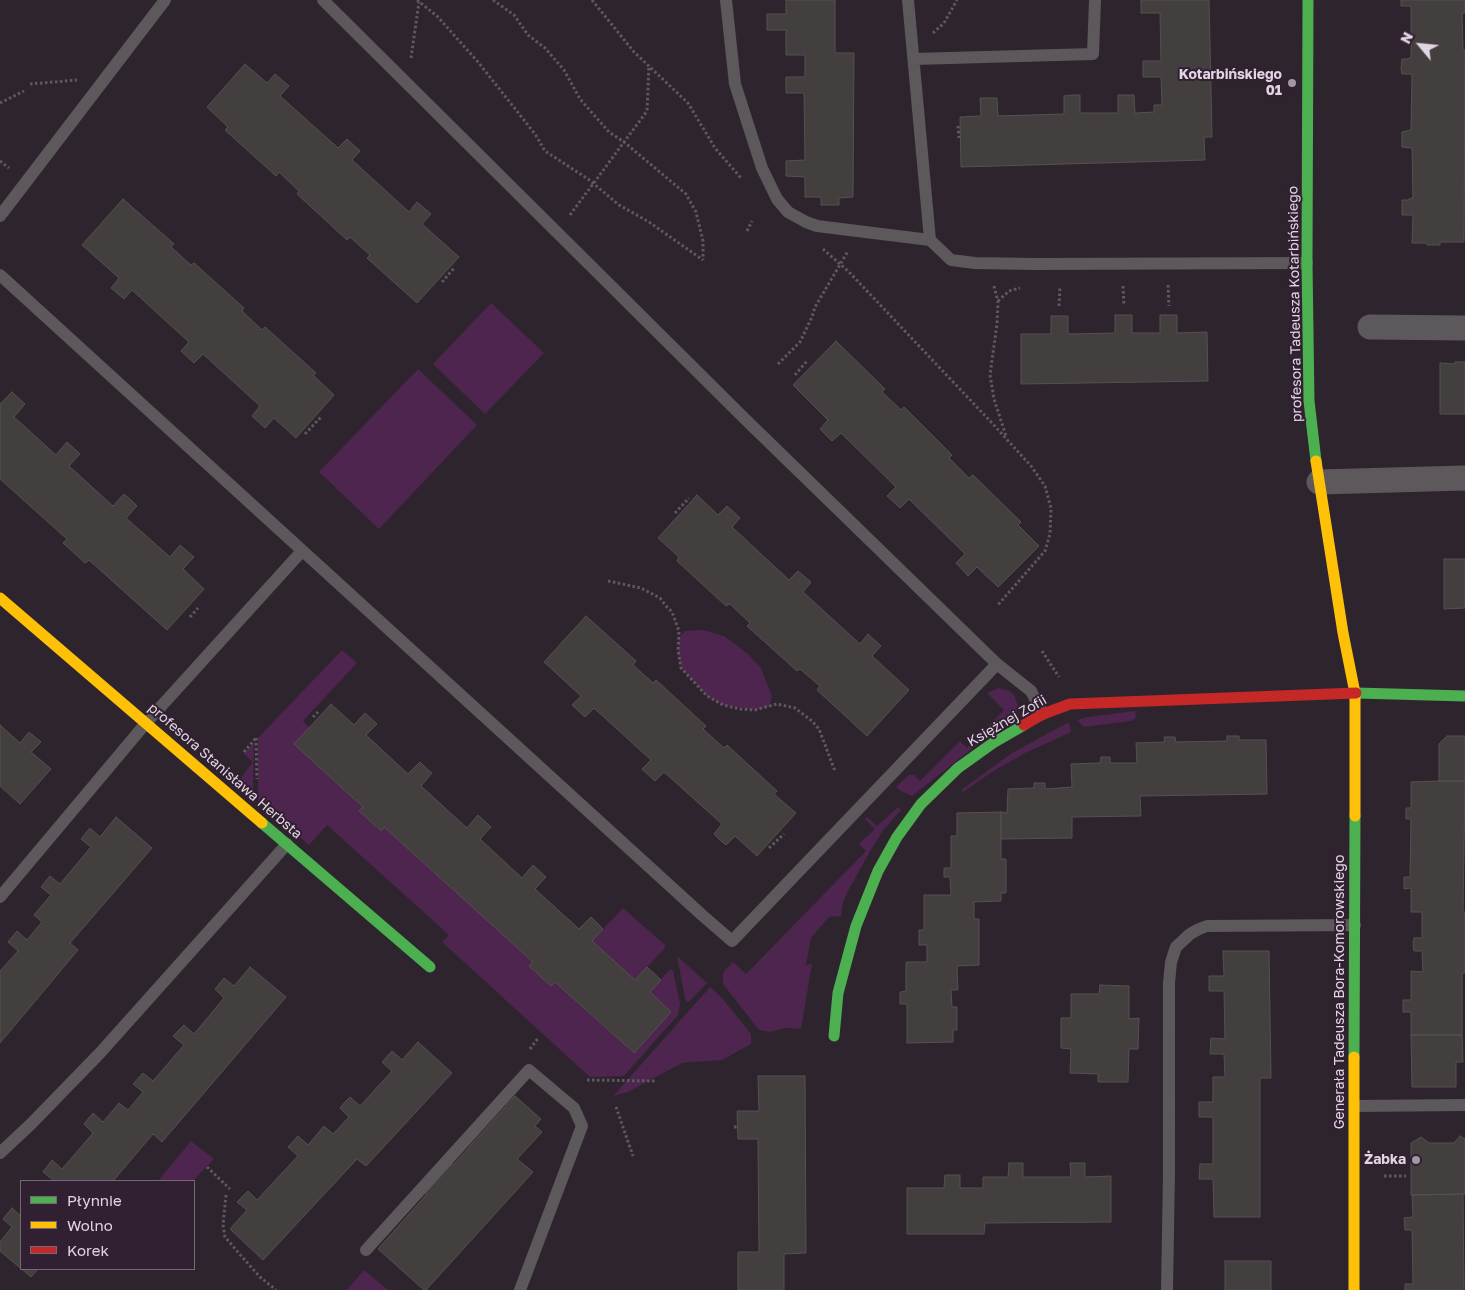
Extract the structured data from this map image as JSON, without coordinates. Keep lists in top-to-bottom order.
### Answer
{
  "streets": {
    "street": [
      "profesora Tadeusza Kotarbińskiego",
      "Księżnej Zofii",
      "profesora Stanisława Herbsta",
      "Generała Tadeusza Bora-Komorowskiego"
    ]
  },
  "crossings": [
    ["profesora Tadeusza Kotarbińskiego", "Księżnej Zofii"],
    ["profesora Tadeusza Kotarbińskiego", "Generała Tadeusza Bora-Komorowskiego"],
    ["Księżnej Zofii", "Generała Tadeusza Bora-Komorowskiego"]
  ],
  "places": ["Kotarbińskiego 01", "Żabka"],
  "legend": ["Płynnie", "Wolno", "Korek"],
  "north": "top left"
}
